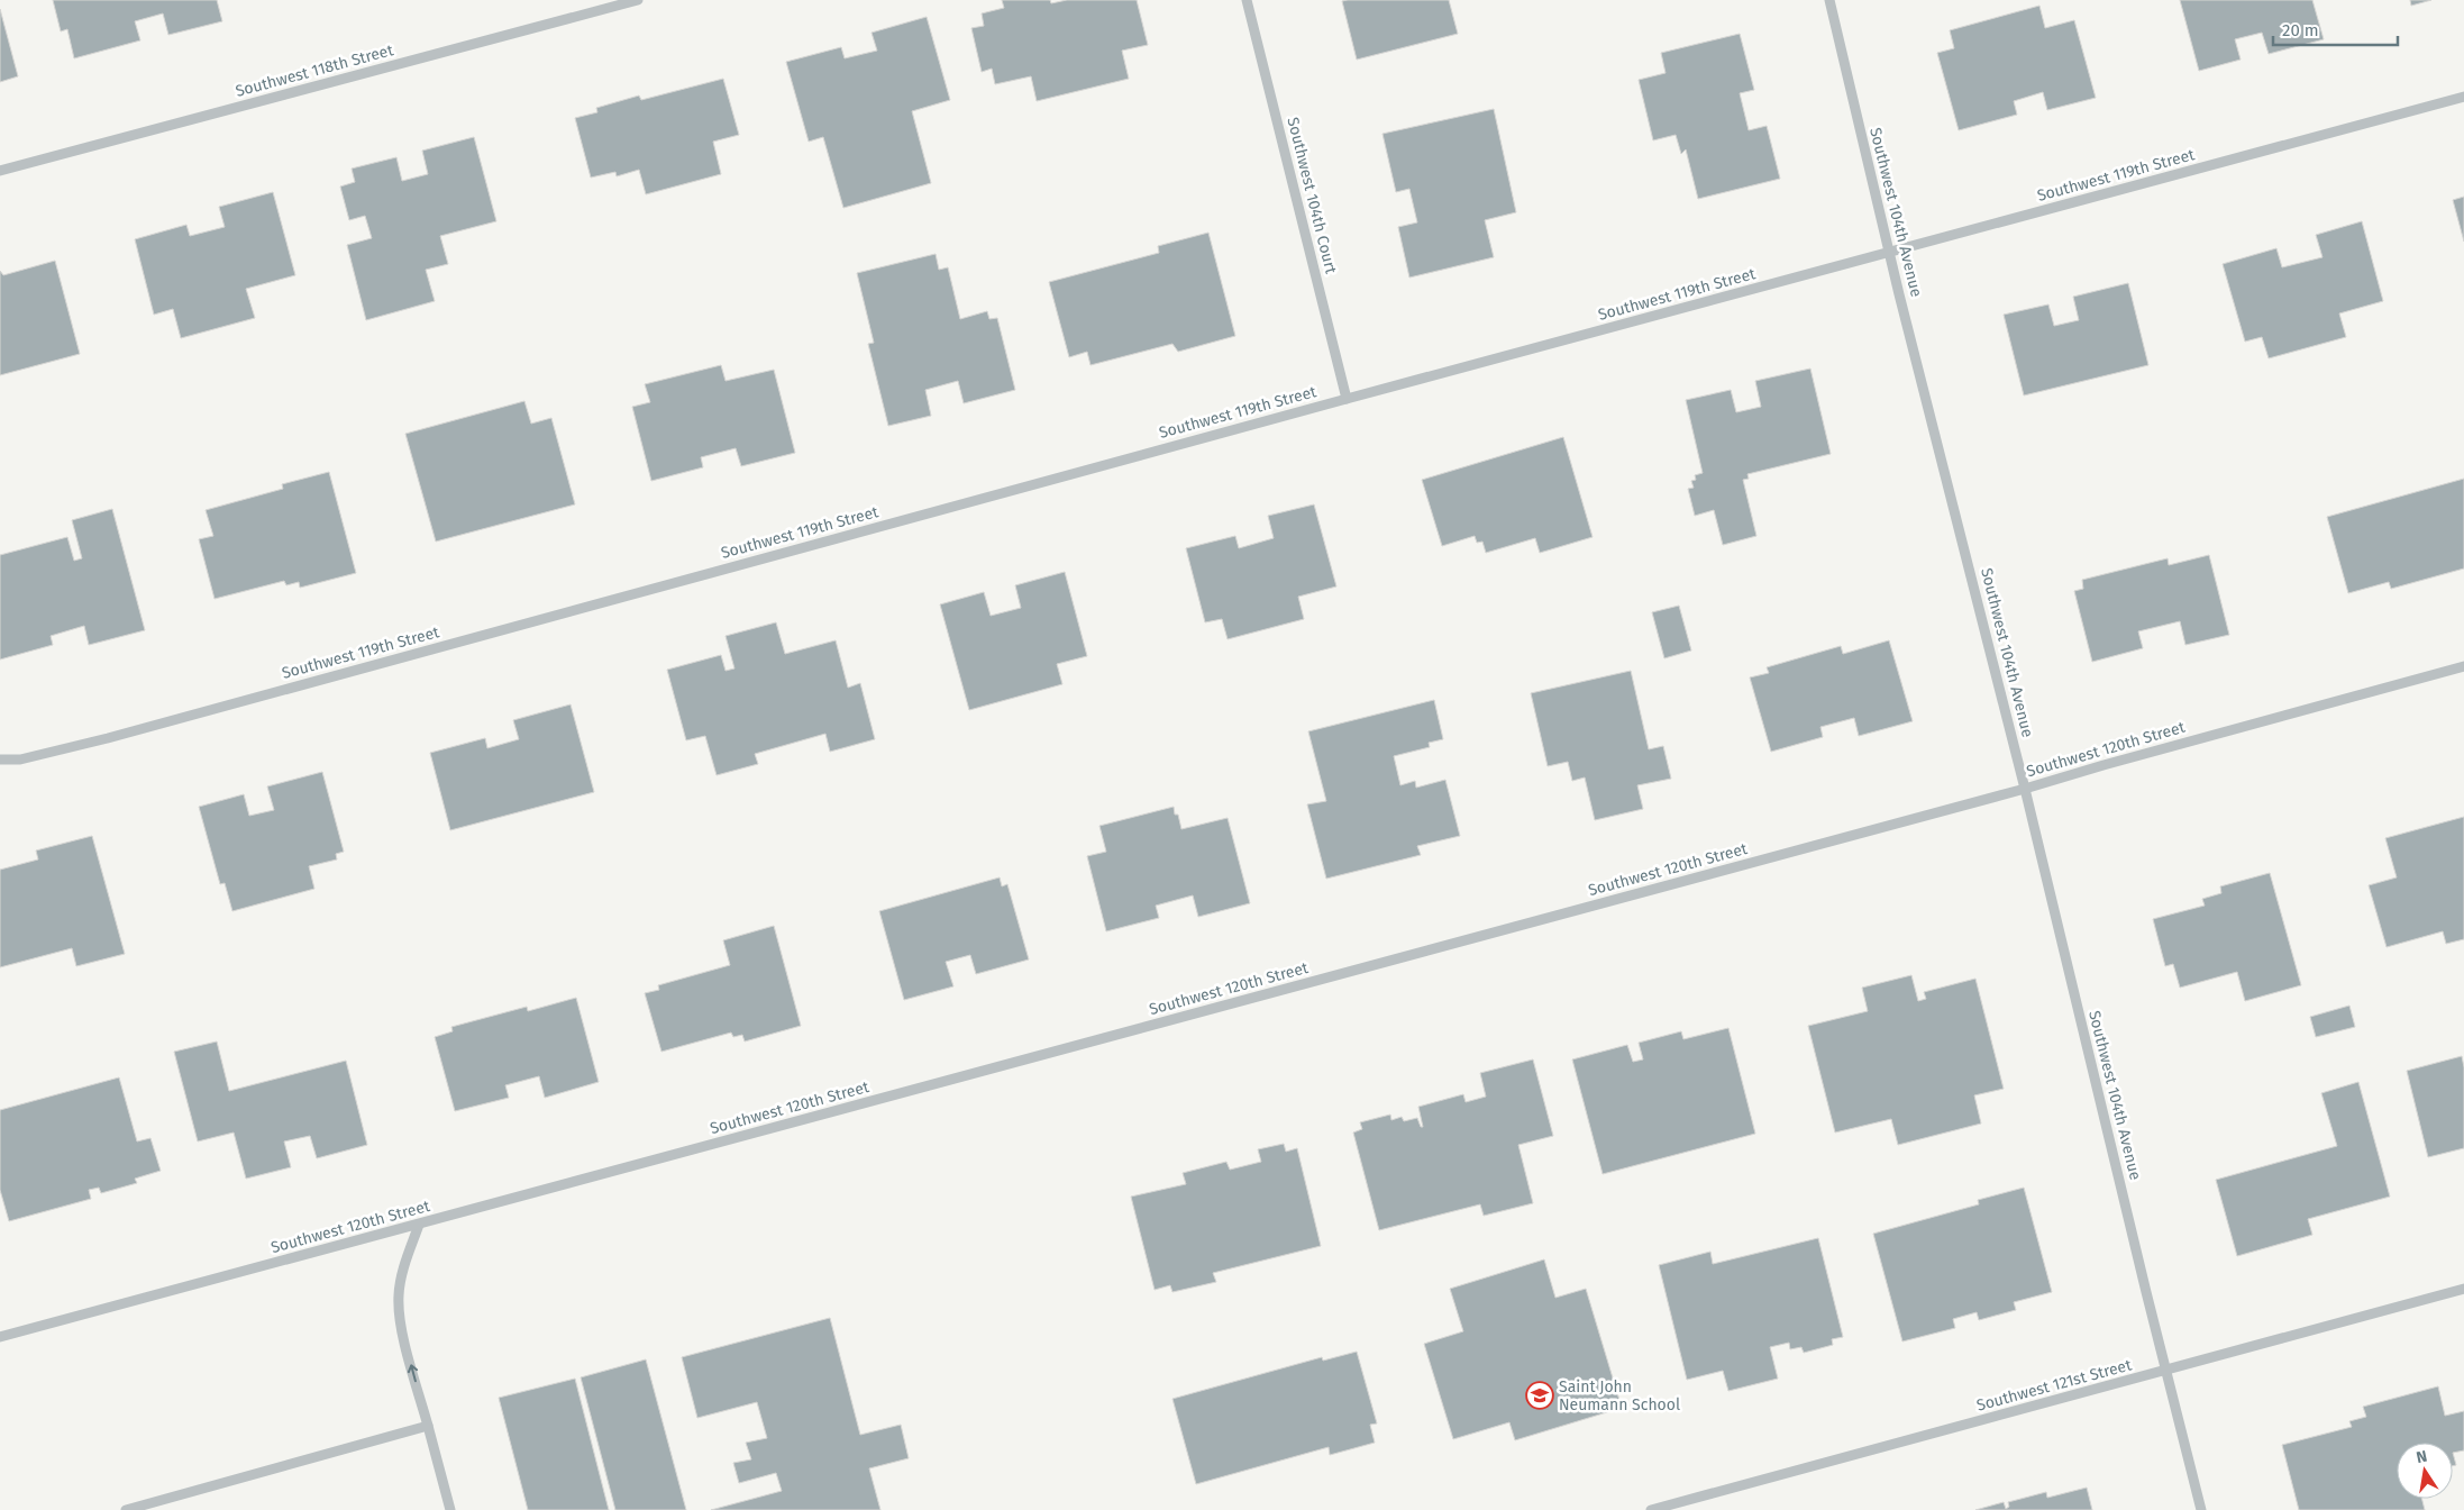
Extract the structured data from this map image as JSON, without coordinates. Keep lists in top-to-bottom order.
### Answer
{
  "streets": {
    "street": [
      "Southwest 118th Street",
      "Southwest 119th Street",
      "Southwest 104th Court",
      "Southwest 104th Avenue",
      "Southwest 120th Street",
      "Southwest 121st Street"
    ]
  },
  "crossings": [
    ["Southwest 119th Street", "Southwest 104th Court"],
    ["Southwest 119th Street", "Southwest 104th Avenue"],
    ["Southwest 104th Avenue", "Southwest 120th Street"],
    ["Southwest 104th Avenue", "Southwest 121st Street"]
  ],
  "places": {
    "school or university": ["Saint John Neumann School"]
  },
  "scale_bar": "20 m",
  "north": "top"
}
